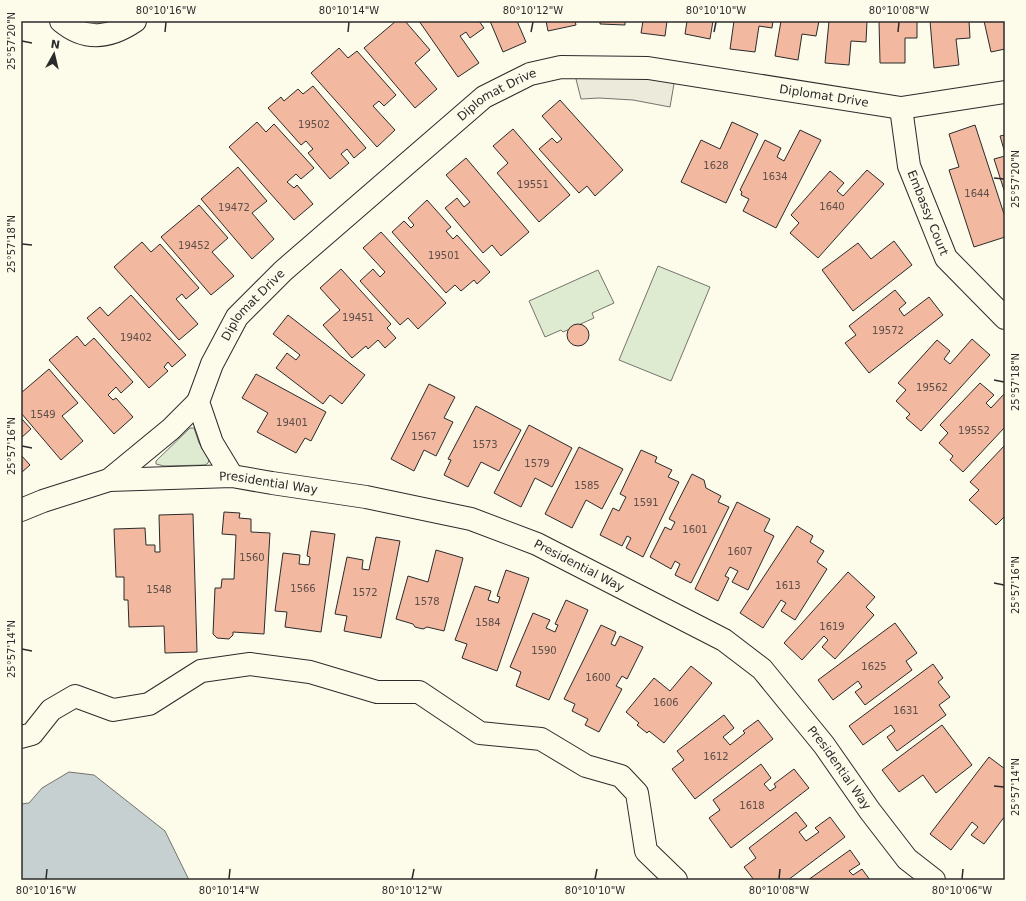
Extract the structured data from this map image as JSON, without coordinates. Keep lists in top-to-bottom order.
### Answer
{
  "streets": {
    "street": ["Diplomat Drive", "Embassy Court", "Presidential Way"]
  },
  "crossings": [
    ["Diplomat Drive", "Embassy Court"],
    ["Diplomat Drive", "Presidential Way"]
  ],
  "house_numbers": [
    "19502",
    "1628",
    "1634",
    "19551",
    "1644",
    "1640",
    "19472",
    "19452",
    "19501",
    "19451",
    "19572",
    "19402",
    "19562",
    "1549",
    "19401",
    "19552",
    "1567",
    "1573",
    "1579",
    "1585",
    "1591",
    "1601",
    "1607",
    "1560",
    "1613",
    "1566",
    "1548",
    "1572",
    "1578",
    "1584",
    "1619",
    "1590",
    "1625",
    "1600",
    "1606",
    "1631",
    "1612",
    "1618"
  ],
  "north": "top",
  "coordinates": [
    "80°10'16\"W",
    "80°10'14\"W",
    "80°10'12\"W",
    "80°10'10\"W",
    "80°10'08\"W",
    "25°57'20\"N",
    "25°57'18\"N",
    "25°57'16\"N",
    "25°57'14\"N",
    "80°10'06\"W"
  ]
}
